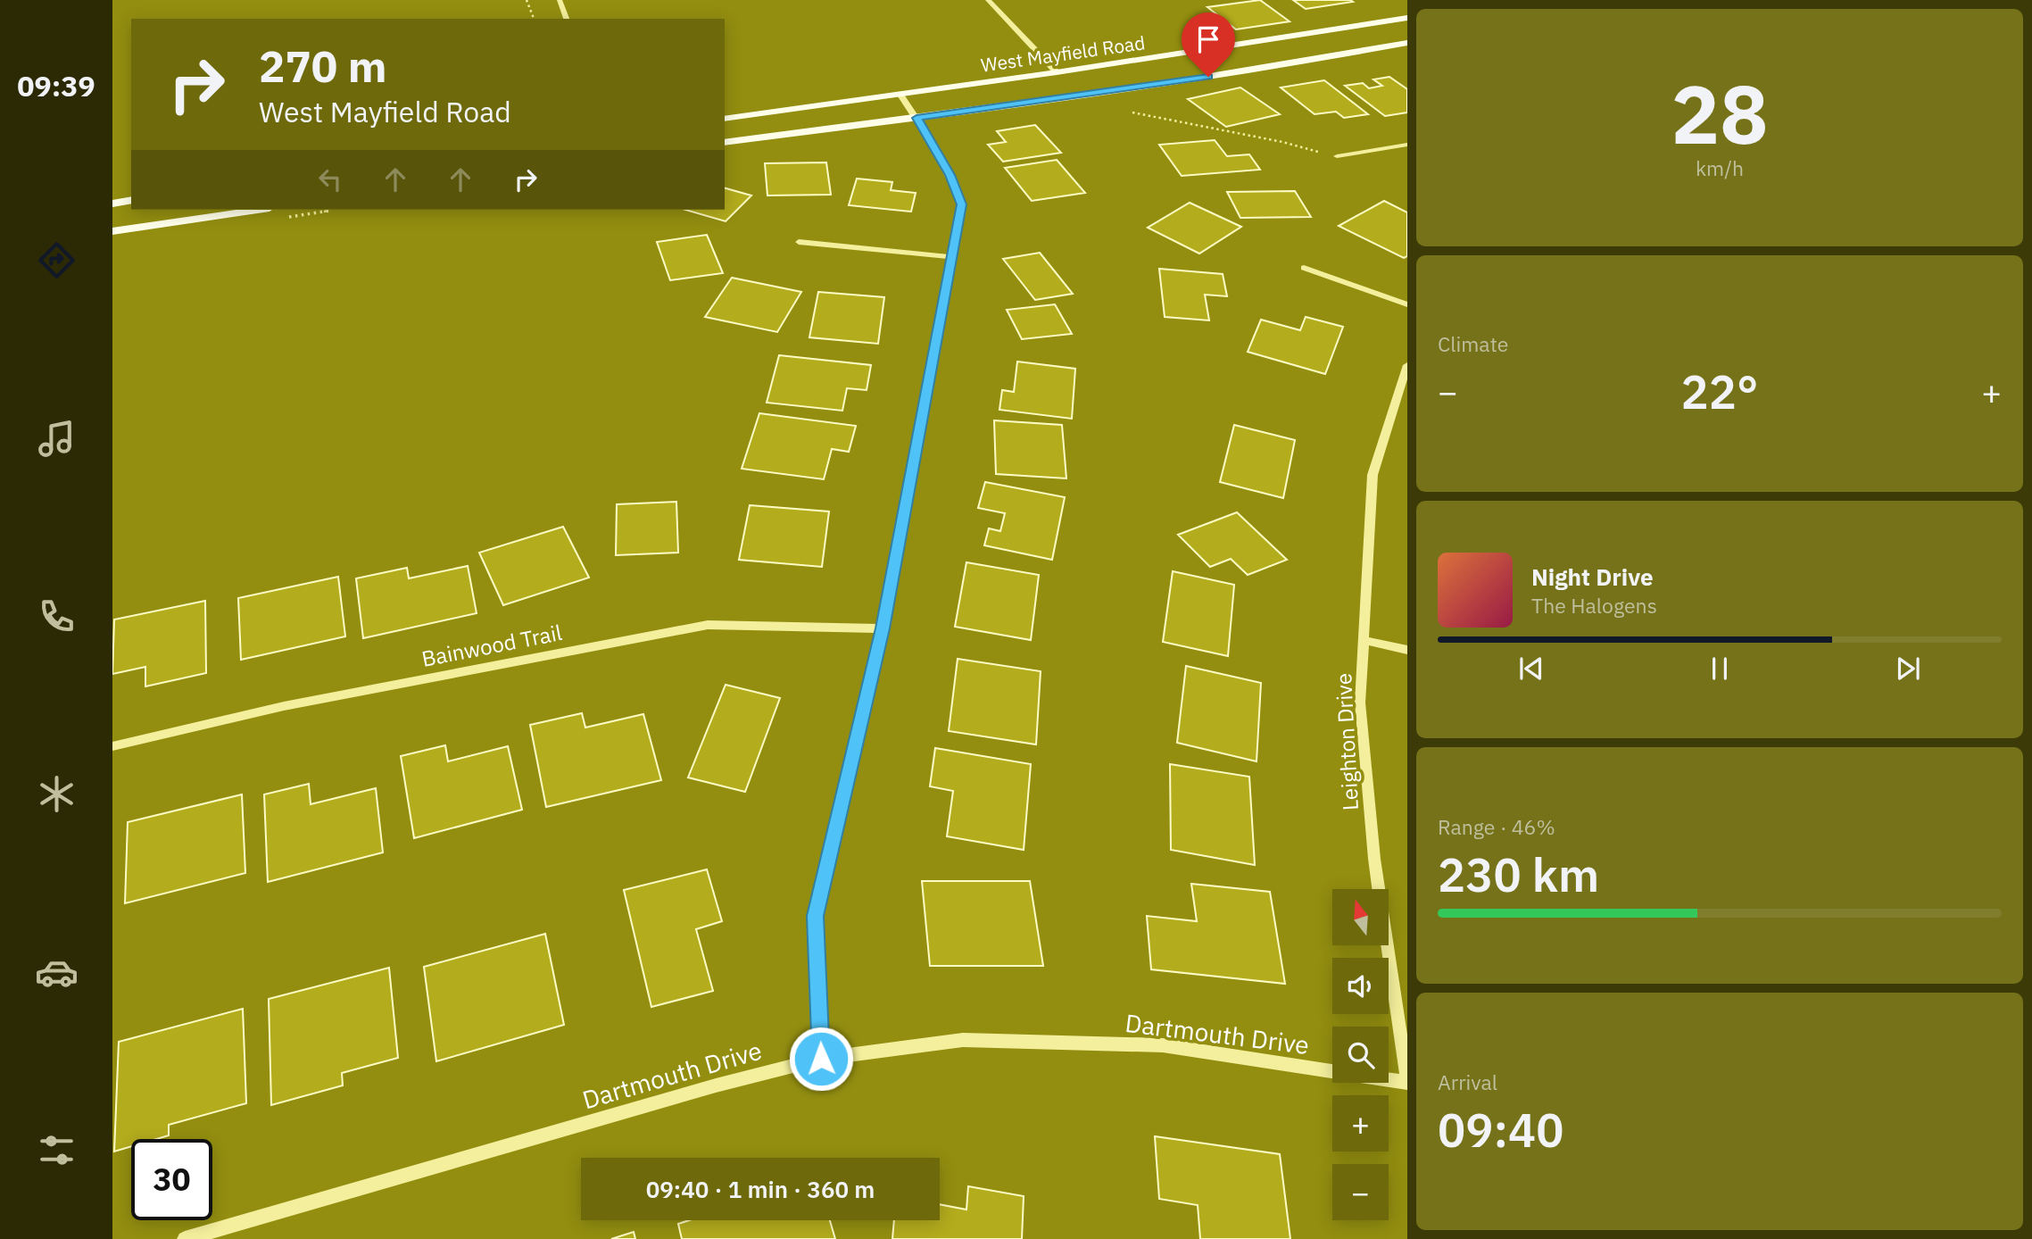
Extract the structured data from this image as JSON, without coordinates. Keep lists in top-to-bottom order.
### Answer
{
  "streets": {
    "main road": ["West Mayfield Road"],
    "street": ["Bainwood Trail", "Leighton Drive", "Dartmouth Drive"]
  },
  "crossings": [
    ["Leighton Drive", "Dartmouth Drive"]
  ],
  "north": "top",
  "page": {
    "tabs": "09:39",
    "tile": [
      ["28", "km/h"],
      "Climate",
      ["Range · 46%", "230 km"],
      ["Arrival", "09:40"]
    ],
    "turn": ["270 m", "West Mayfield Road"],
    "heat": ["−", "22°", "+"],
    "song": ["Night Drive", "The Halogens"],
    "map_buttons": ["+", "−"],
    "limit": "30",
    "trip": "09:40 · 1 min · 360 m"
  }
}
